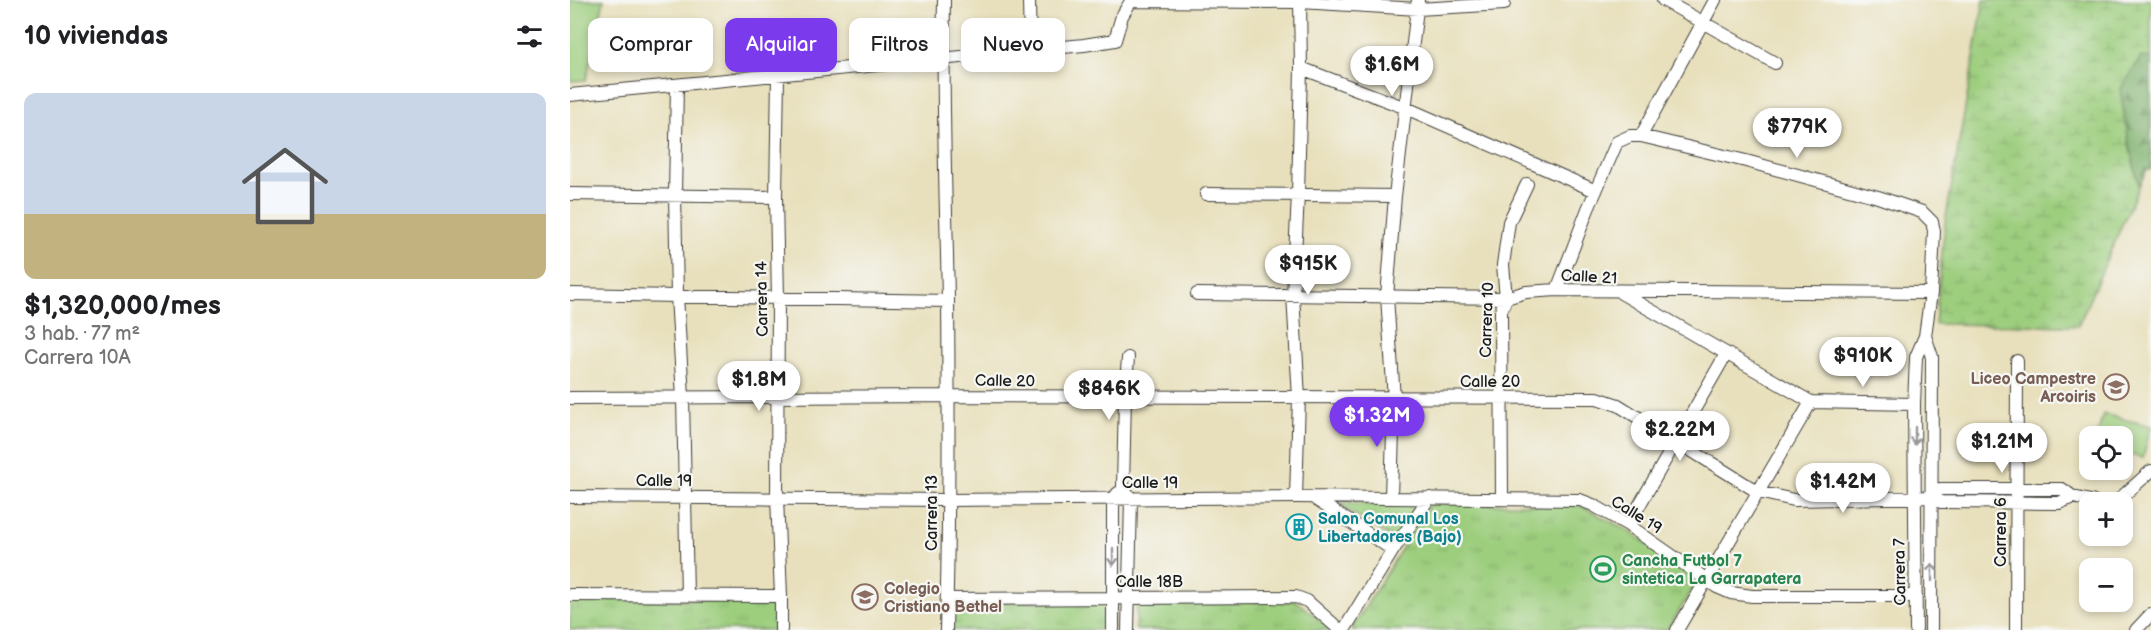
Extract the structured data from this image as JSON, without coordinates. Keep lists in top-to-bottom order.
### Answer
{
  "streets": {
    "street": [
      "Calle 21",
      "Carrera 14",
      "Carrera 10",
      "Calle 20",
      "Calle 19",
      "Carrera 13",
      "Carrera 6",
      "Carrera 7",
      "Calle 18B"
    ]
  },
  "crossings": [
    ["Calle 21", "Carrera 10"],
    ["Carrera 14", "Calle 20"],
    ["Carrera 14", "Calle 19"],
    ["Carrera 10", "Calle 20"],
    ["Carrera 10", "Calle 19"],
    ["Calle 20", "Carrera 13"],
    ["Calle 19", "Carrera 13"],
    ["Carrera 13", "Calle 18B"]
  ],
  "places": {
    "school or university": ["Liceo Campestre Arcoiris", "Colegio Cristiano Bethel"],
    "building": ["Salon Comunal Los Libertadores (Bajo)"],
    "sports": ["Cancha Futbol 7 sintetica La Garrapatera"]
  },
  "page": {
    "heading": "10 viviendas",
    "chip": [
      "Comprar",
      "Alquilar",
      "Filtros",
      "Nuevo"
    ],
    "price": [
      "$1.6M",
      "$779K",
      "$915K",
      "$910K",
      "$1.8M",
      "$846K",
      "$1.32M",
      "$2.22M",
      "$1.21M",
      "$1.42M"
    ],
    "list": [
      {
        "name": "$1,320,000/mes",
        "note": "3 hab. · 77 m² · Carrera 10A"
      }
    ],
    "map_buttons": ["+", "−"]
  }
}
